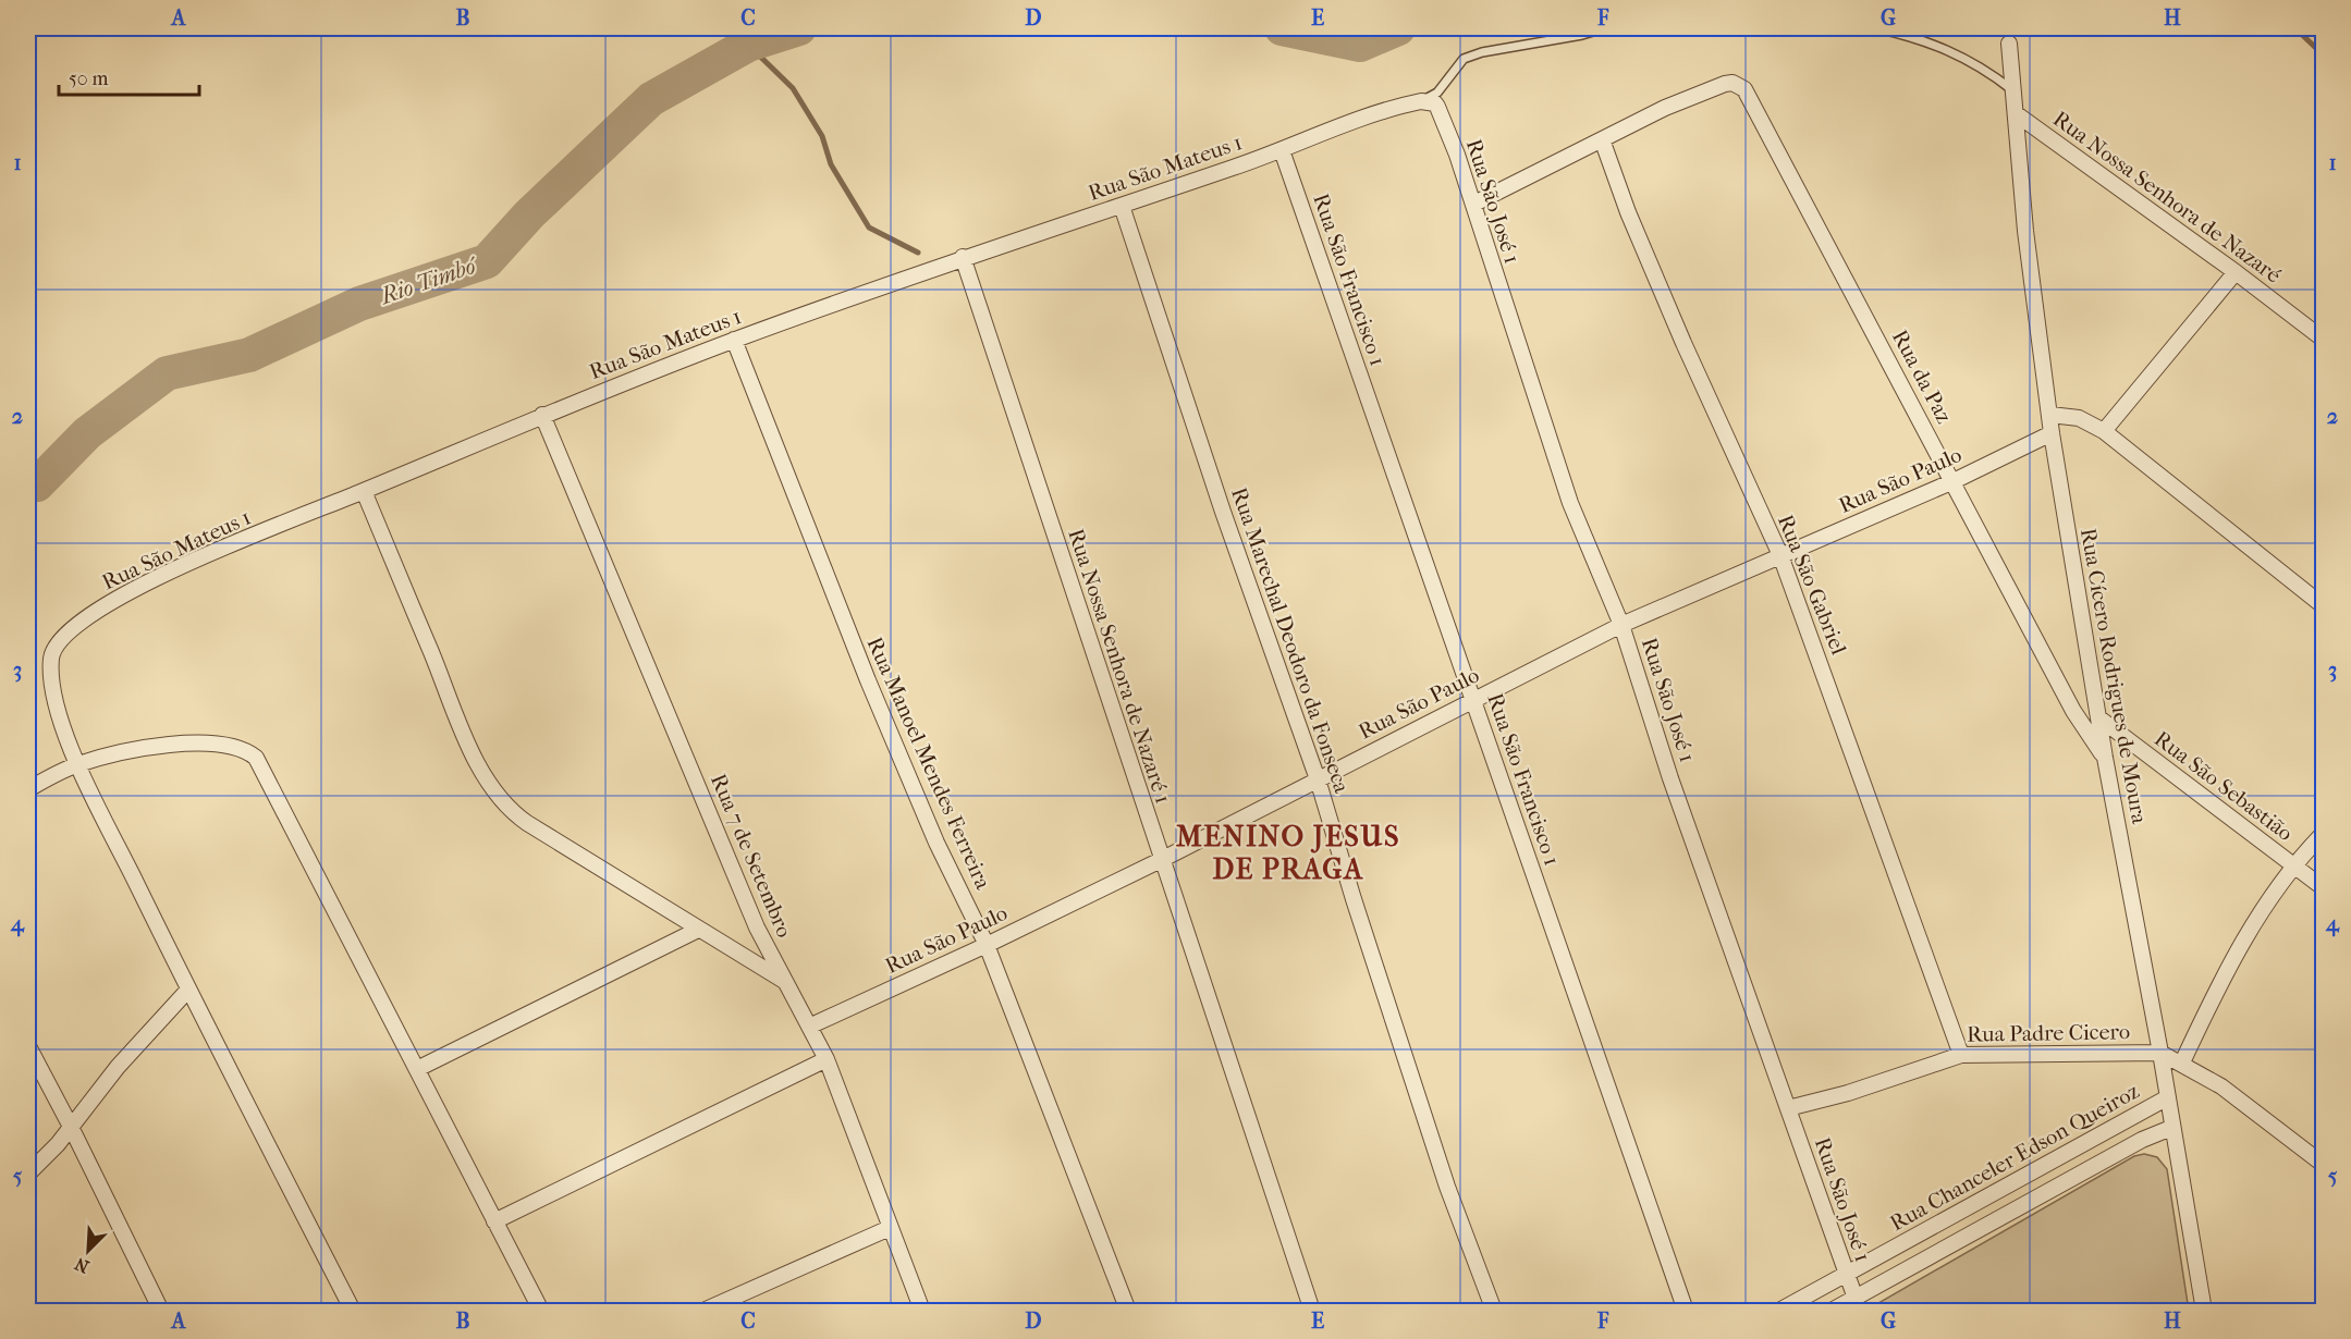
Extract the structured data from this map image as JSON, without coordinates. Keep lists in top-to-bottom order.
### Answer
{
  "streets": {
    "street": [
      "Rua São Mateus 1",
      "Rua Nossa Senhora de Nazaré",
      "Rua São José 1",
      "Rua São Francisco 1",
      "Rua da Paz",
      "Rua São Paulo",
      "Rua São Gabriel",
      "Rua Marechal Deodoro da Fonseca",
      "Rua Nossa Senhora de Nazaré 1",
      "Rua Cícero Rodrigues de Moura",
      "Rua Manoel Mendes Ferreira",
      "Rua São Sebastião",
      "Rua 7 de Setembro",
      "Rua Padre Cicero",
      "Rua Chanceler Edson Queiroz"
    ]
  },
  "crossings": [
    ["Rua São Mateus 1", "Rua São José 1"],
    ["Rua São Mateus 1", "Rua São Francisco 1"],
    ["Rua São Mateus 1", "Rua Marechal Deodoro da Fonseca"],
    ["Rua São Mateus 1", "Rua Nossa Senhora de Nazaré 1"],
    ["Rua São Mateus 1", "Rua Manoel Mendes Ferreira"],
    ["Rua São Mateus 1", "Rua 7 de Setembro"],
    ["Rua Nossa Senhora de Nazaré", "Rua Cícero Rodrigues de Moura"],
    ["Rua São José 1", "Rua São Paulo"],
    ["Rua São José 1", "Rua Padre Cicero"],
    ["Rua São José 1", "Rua Chanceler Edson Queiroz"],
    ["Rua São Francisco 1", "Rua São Paulo"],
    ["Rua da Paz", "Rua São Paulo"],
    ["Rua da Paz", "Rua São Gabriel"],
    ["Rua da Paz", "Rua Cícero Rodrigues de Moura"],
    ["Rua São Paulo", "Rua São Gabriel"],
    ["Rua São Paulo", "Rua Marechal Deodoro da Fonseca"],
    ["Rua São Paulo", "Rua Nossa Senhora de Nazaré 1"],
    ["Rua São Paulo", "Rua Cícero Rodrigues de Moura"],
    ["Rua São Paulo", "Rua Manoel Mendes Ferreira"],
    ["Rua São Paulo", "Rua 7 de Setembro"],
    ["Rua São Gabriel", "Rua Padre Cicero"],
    ["Rua Cícero Rodrigues de Moura", "Rua São Sebastião"],
    ["Rua Cícero Rodrigues de Moura", "Rua Padre Cicero"],
    ["Rua Cícero Rodrigues de Moura", "Rua Chanceler Edson Queiroz"]
  ],
  "districts": ["MENINO JESUS DE PRAGA"],
  "water": ["Rio Timbó"],
  "scale_bar": "50 m",
  "north": "bottom left",
  "grid": {
    "columns": [
      "A",
      "B",
      "C",
      "D",
      "E",
      "F",
      "G",
      "H"
    ],
    "rows": [
      "1",
      "2",
      "3",
      "4",
      "5"
    ]
  }
}
